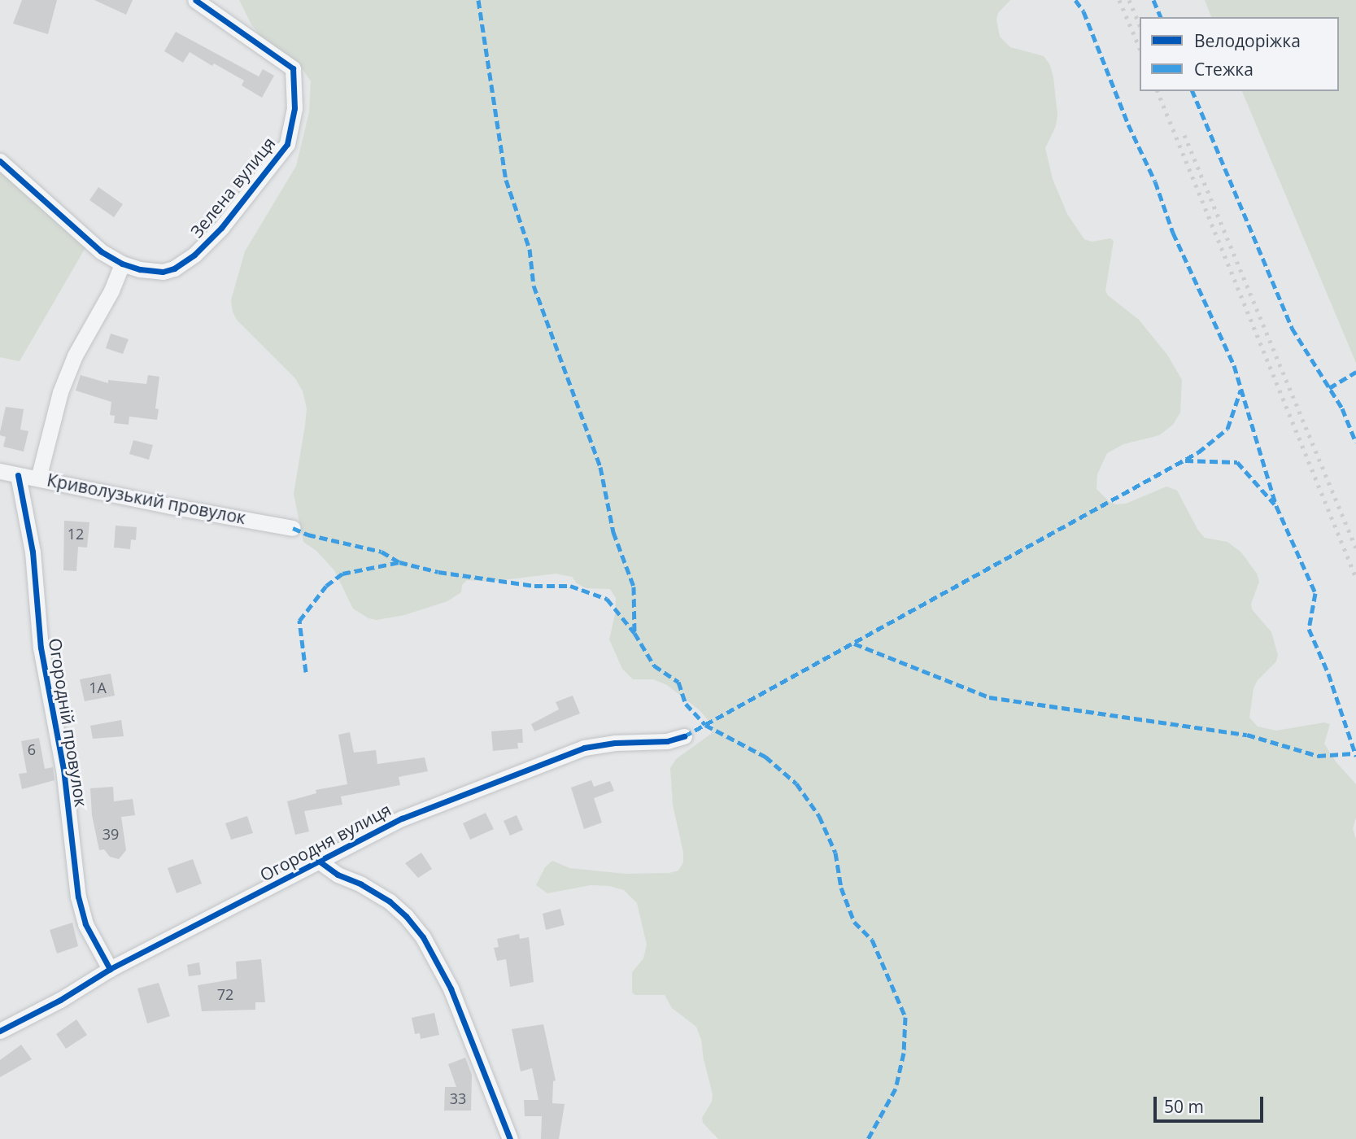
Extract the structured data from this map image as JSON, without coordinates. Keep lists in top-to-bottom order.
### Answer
{
  "streets": {
    "street": [
      "Зелена вулиця",
      "Криволузький провулок",
      "Огородній провулок",
      "Огородня вулиця"
    ]
  },
  "crossings": [
    ["Криволузький провулок", "Огородній провулок"],
    ["Огородній провулок", "Огородня вулиця"]
  ],
  "house_numbers": [
    "12",
    "1А",
    "6",
    "39",
    "72",
    "33"
  ],
  "legend": ["Велодоріжка", "Стежка"],
  "scale_bar": "50 m"
}
